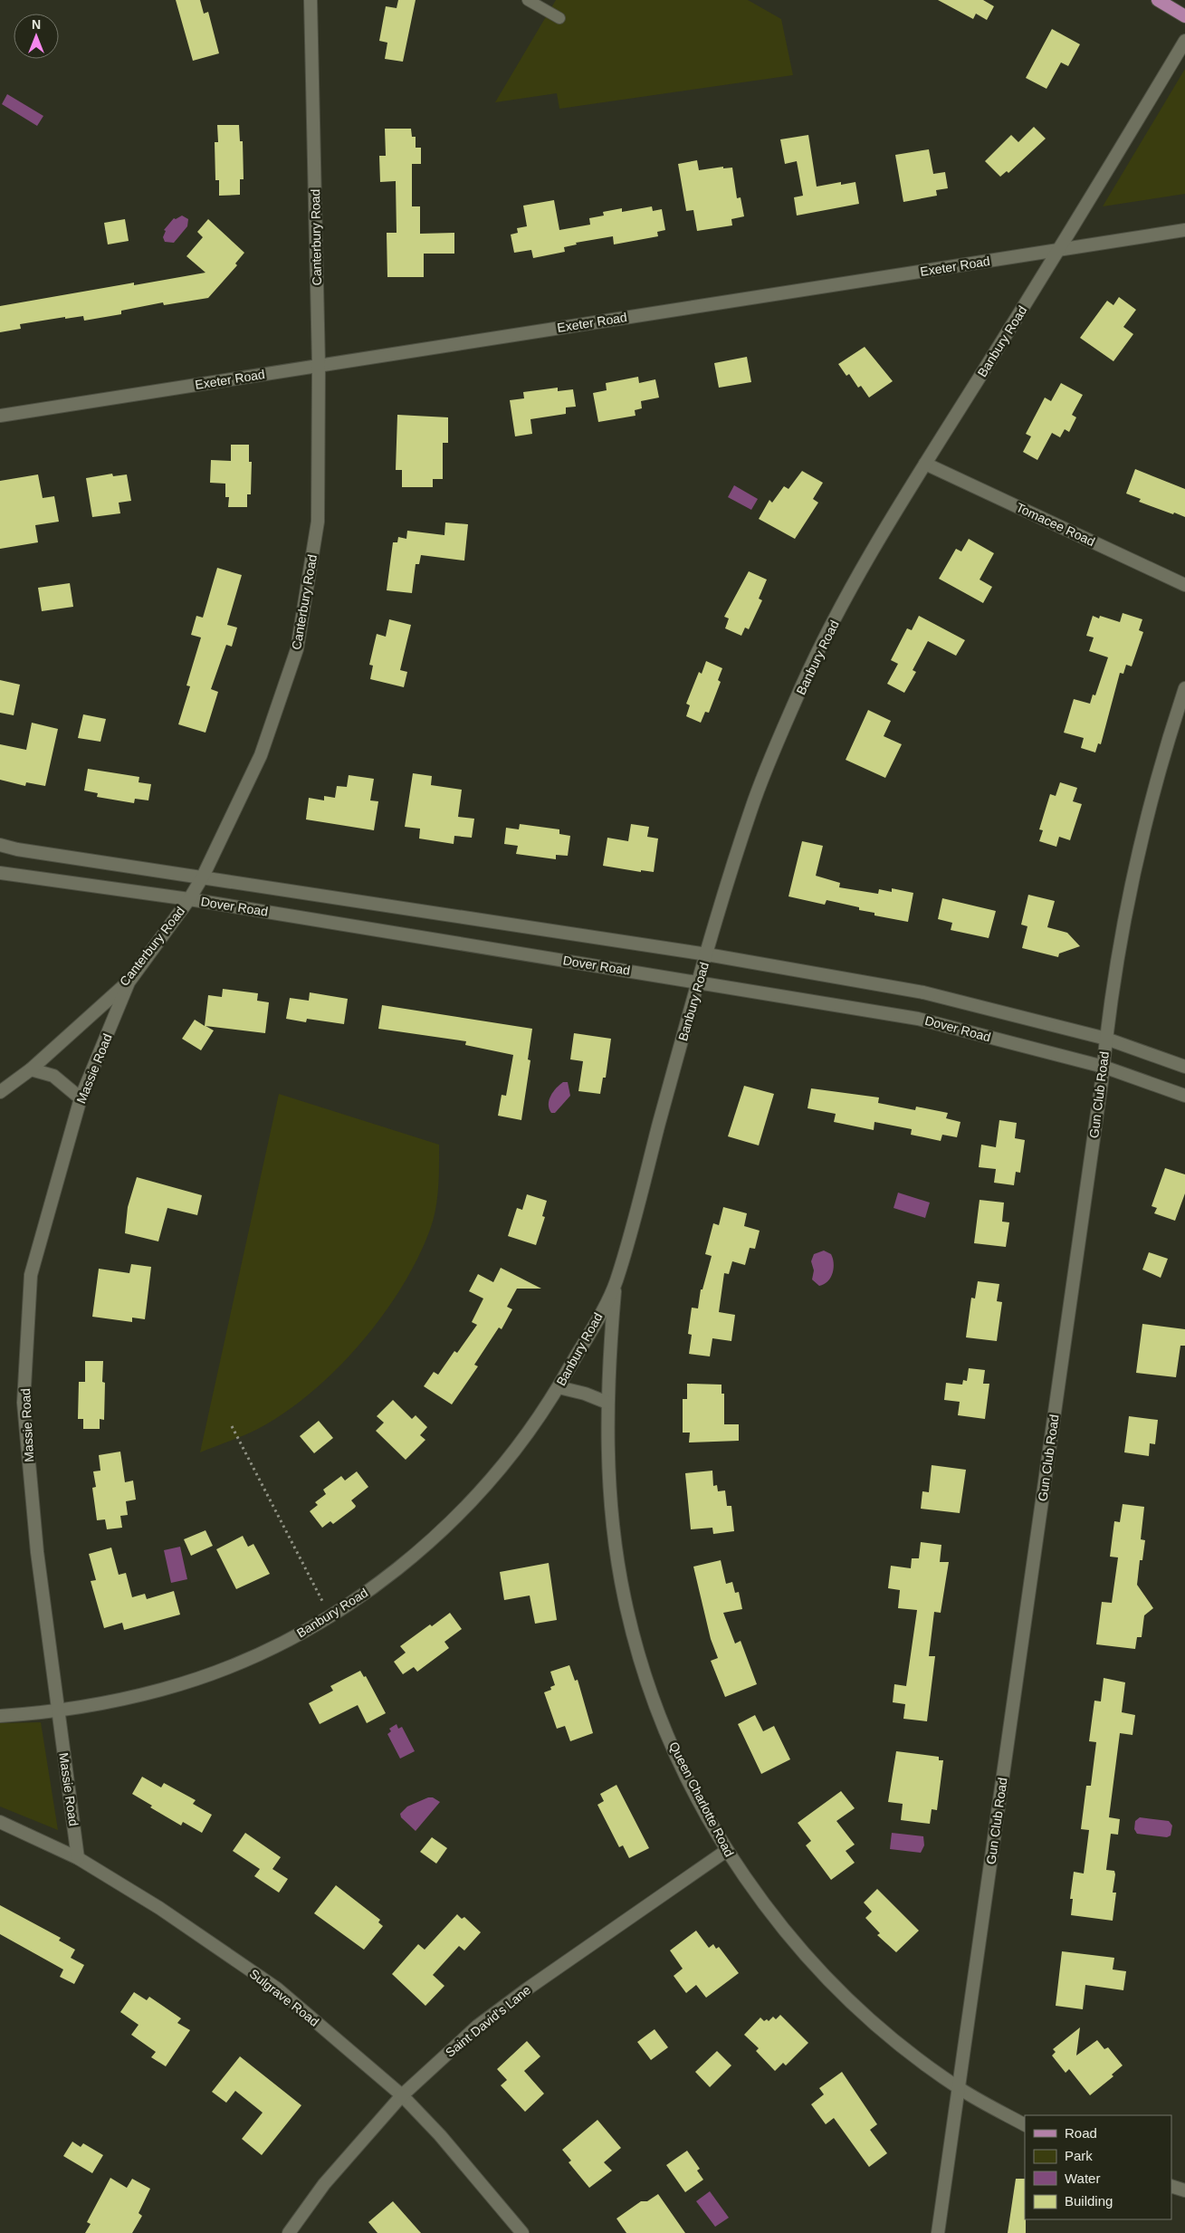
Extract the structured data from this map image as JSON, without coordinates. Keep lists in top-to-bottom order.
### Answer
{
  "streets": {
    "street": [
      "Canterbury Road",
      "Exeter Road",
      "Banbury Road",
      "Tomacee Road",
      "Dover Road",
      "Massie Road",
      "Gun Club Road",
      "Queen Charlotte Road",
      "Sulgrave Road",
      "Saint David's Lane"
    ]
  },
  "crossings": [
    ["Canterbury Road", "Exeter Road"],
    ["Canterbury Road", "Dover Road"],
    ["Canterbury Road", "Massie Road"],
    ["Exeter Road", "Banbury Road"],
    ["Banbury Road", "Tomacee Road"],
    ["Banbury Road", "Dover Road"],
    ["Banbury Road", "Massie Road"],
    ["Banbury Road", "Queen Charlotte Road"],
    ["Dover Road", "Gun Club Road"],
    ["Massie Road", "Sulgrave Road"],
    ["Gun Club Road", "Queen Charlotte Road"],
    ["Queen Charlotte Road", "Saint David's Lane"],
    ["Sulgrave Road", "Saint David's Lane"]
  ],
  "legend": [
    "Road",
    "Park",
    "Water",
    "Building"
  ],
  "north": "top"
}
